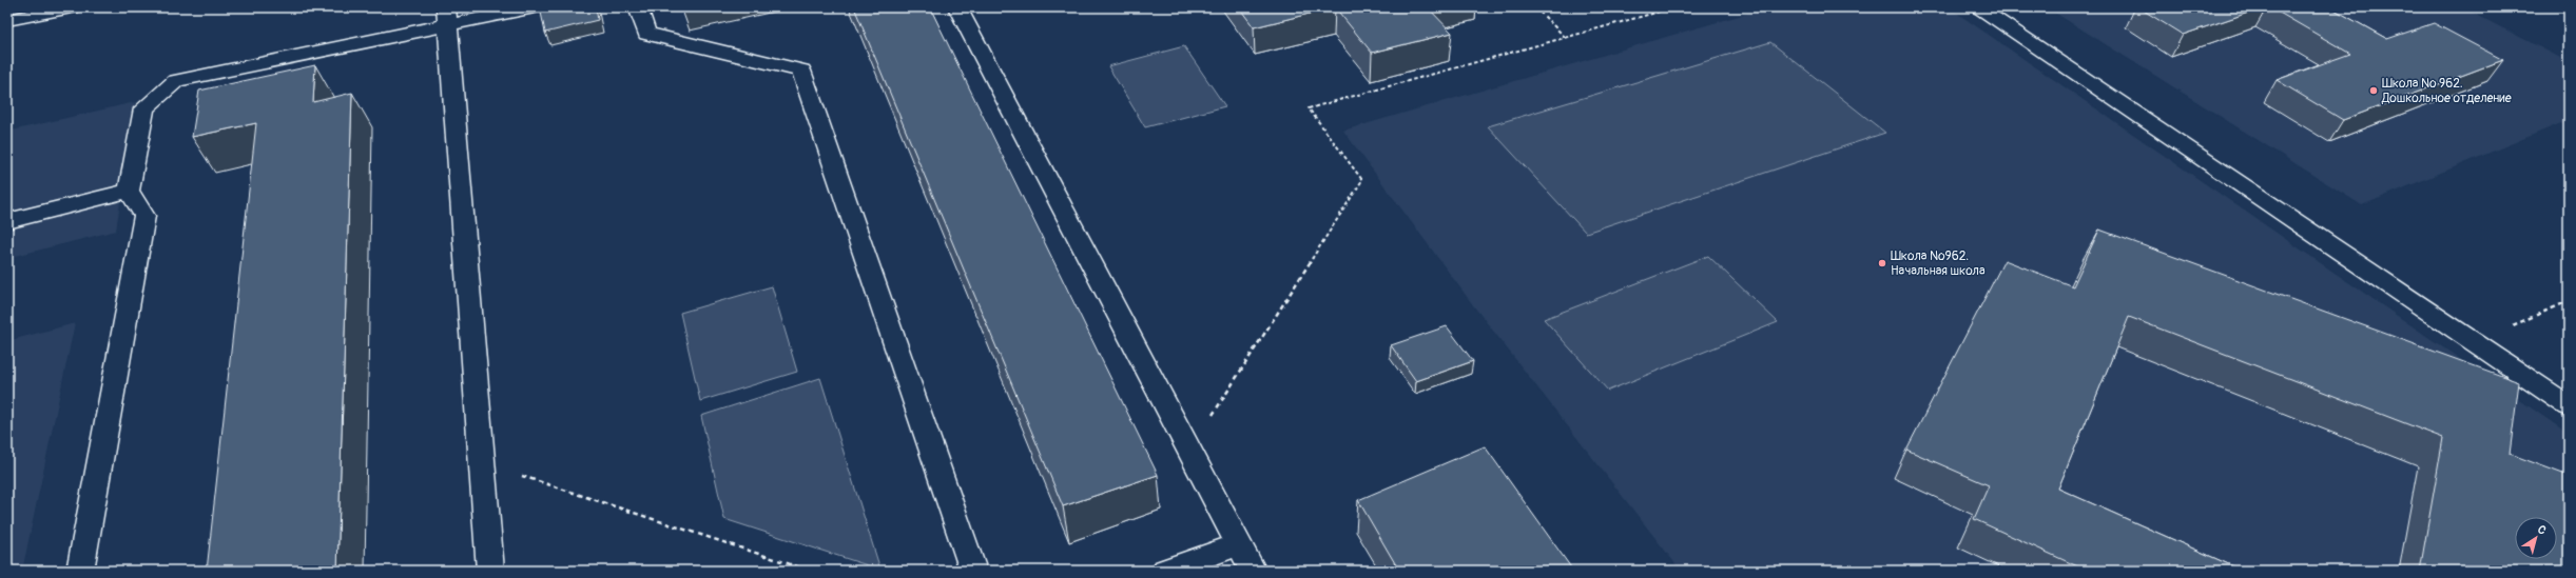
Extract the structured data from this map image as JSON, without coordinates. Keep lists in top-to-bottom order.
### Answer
{
  "places": ["Школа № 962. Дошкольное отделение", "Школа №962. Начальная школа"],
  "north": "top right"
}
